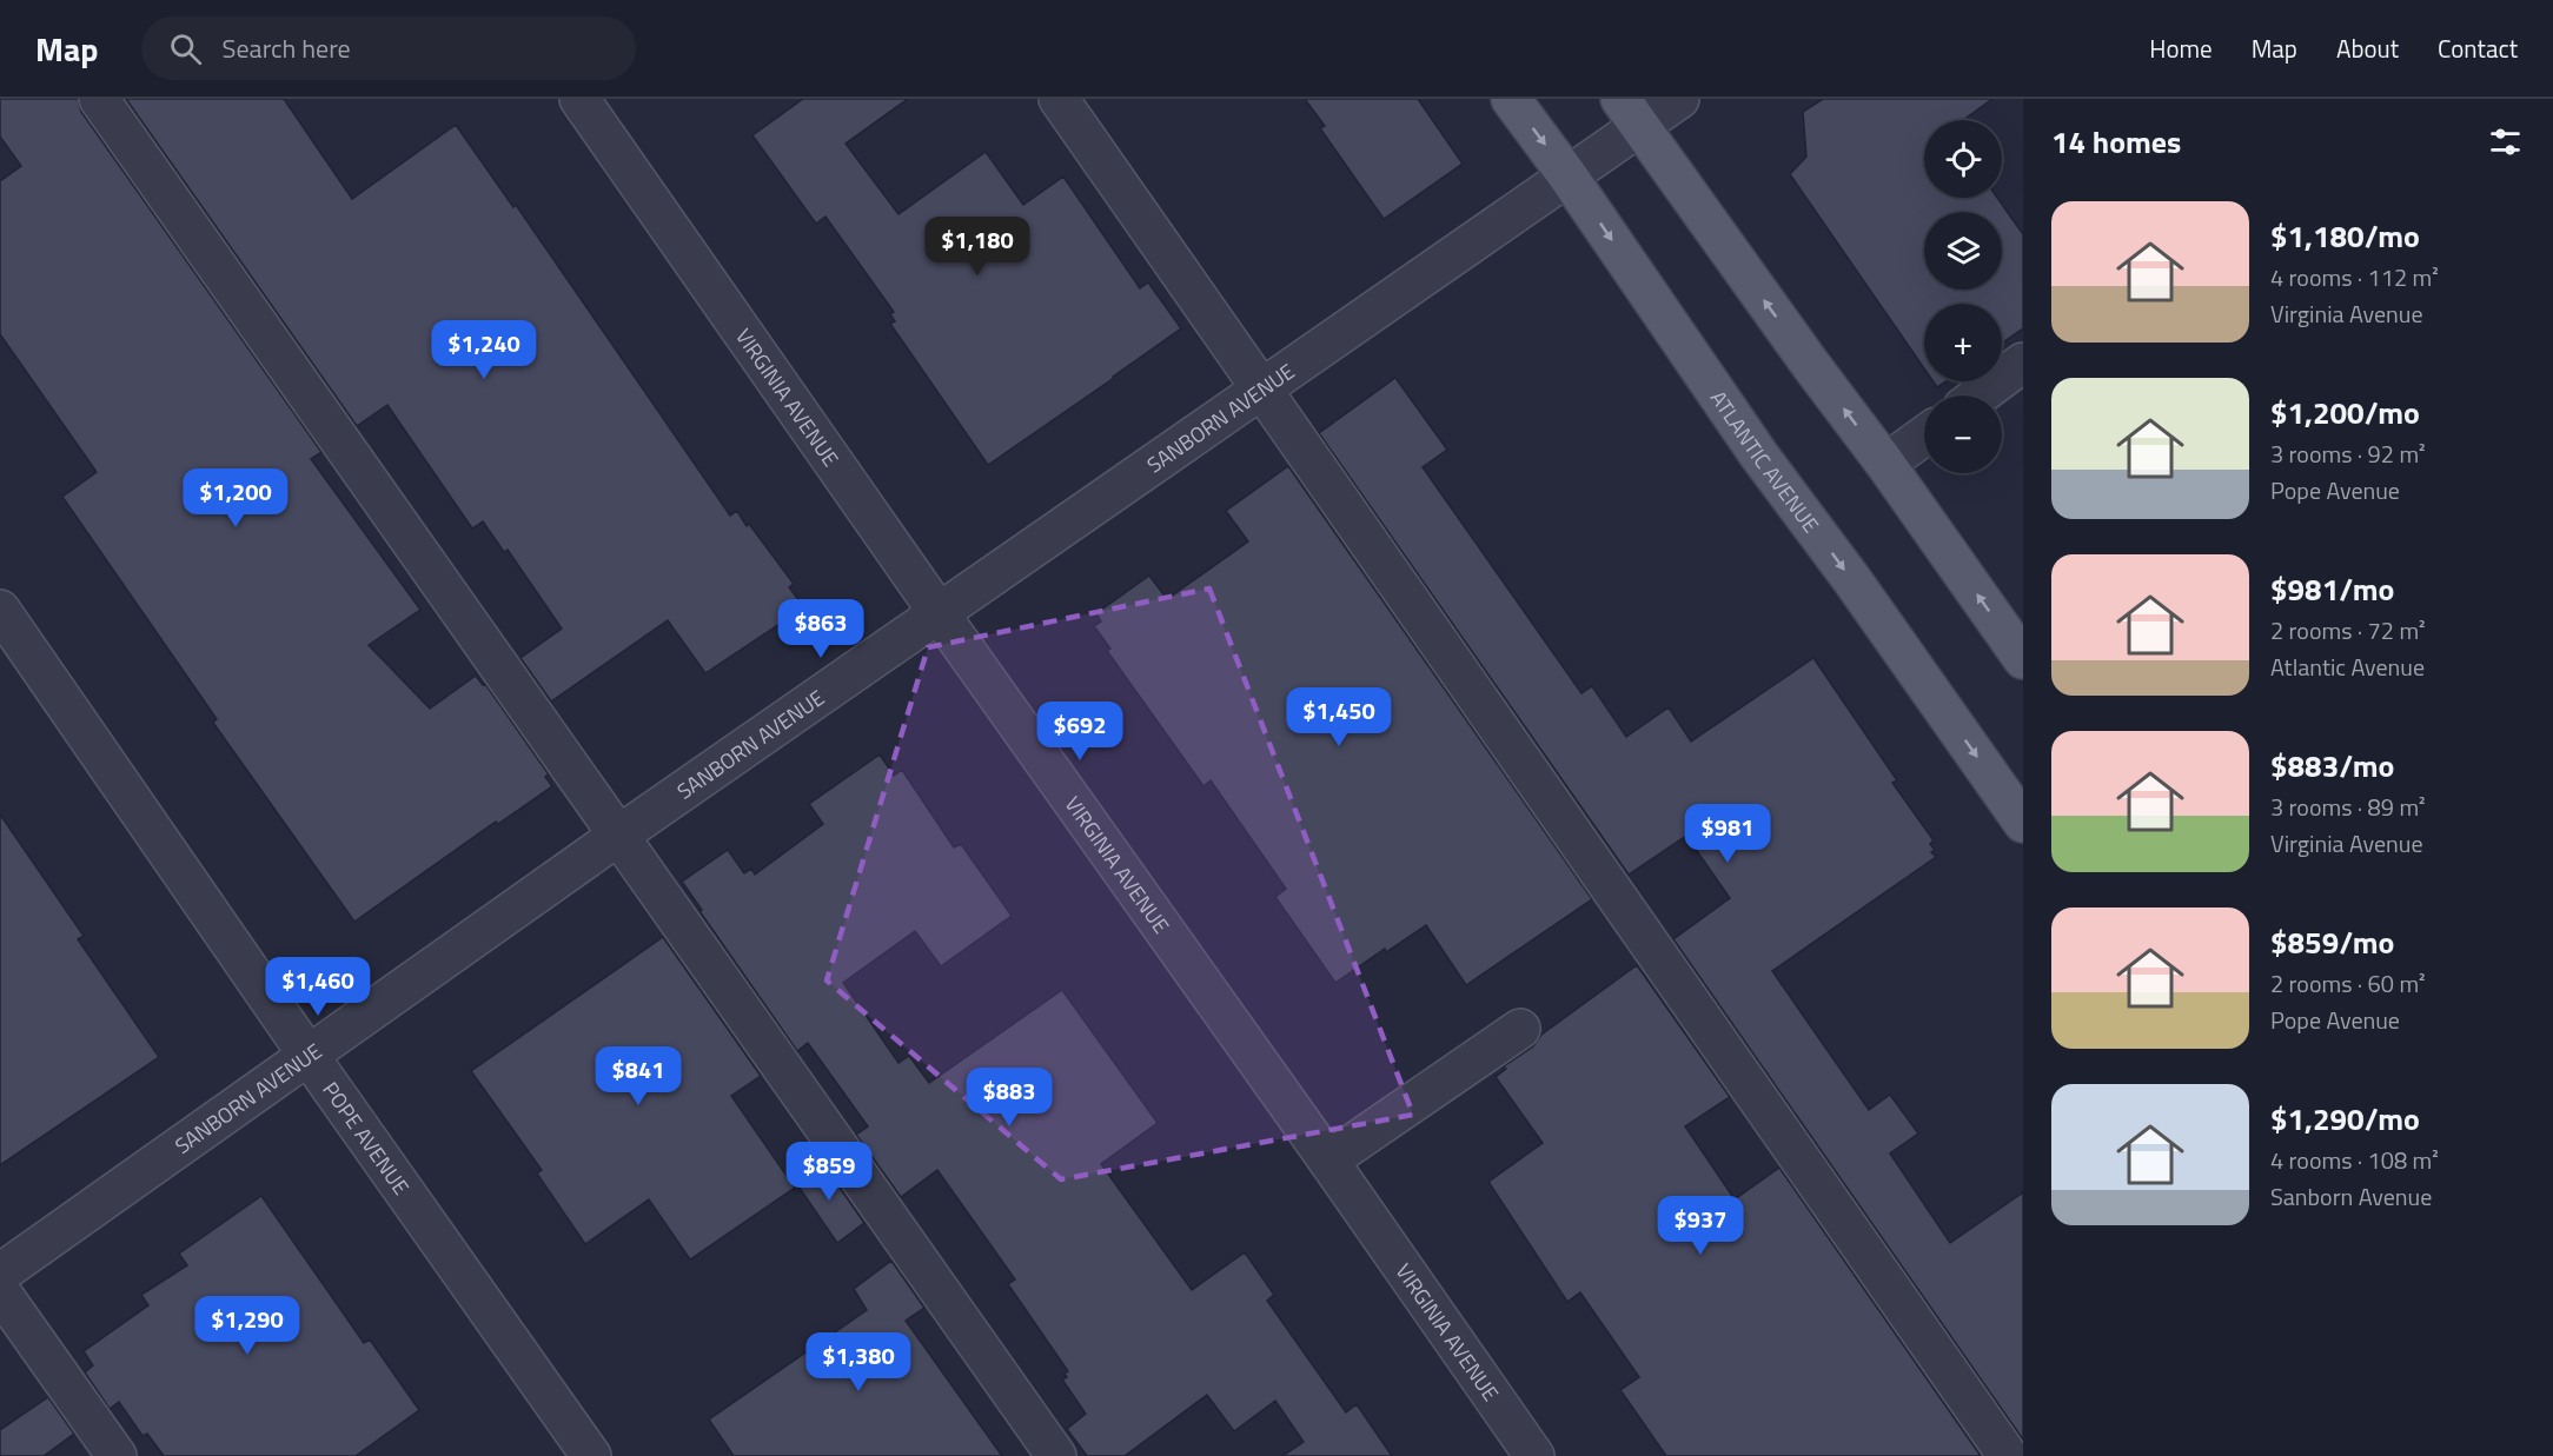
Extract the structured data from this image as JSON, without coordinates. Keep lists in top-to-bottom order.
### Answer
{
  "streets": {
    "main road": ["ATLANTIC AVENUE"],
    "street": ["VIRGINIA AVENUE", "SANBORN AVENUE", "POPE AVENUE"]
  },
  "crossings": [
    ["VIRGINIA AVENUE", "SANBORN AVENUE"],
    ["SANBORN AVENUE", "ATLANTIC AVENUE"],
    ["SANBORN AVENUE", "POPE AVENUE"]
  ],
  "page": {
    "header": "Map",
    "search": "Search here",
    "nav": [
      "Home",
      "Map",
      "About",
      "Contact"
    ],
    "heading": "14 homes",
    "map_buttons": ["+", "−"],
    "list": [
      {
        "name": "$1,180/mo",
        "note": "4 rooms · 112 m² · Virginia Avenue"
      },
      {
        "name": "$1,200/mo",
        "note": "3 rooms · 92 m² · Pope Avenue"
      },
      {
        "name": "$981/mo",
        "note": "2 rooms · 72 m² · Atlantic Avenue"
      },
      {
        "name": "$883/mo",
        "note": "3 rooms · 89 m² · Virginia Avenue"
      },
      {
        "name": "$859/mo",
        "note": "2 rooms · 60 m² · Pope Avenue"
      },
      {
        "name": "$1,290/mo",
        "note": "4 rooms · 108 m² · Sanborn Avenue"
      }
    ],
    "price": [
      "$1,180",
      "$1,240",
      "$1,200",
      "$863",
      "$1,450",
      "$692",
      "$981",
      "$1,460",
      "$841",
      "$883",
      "$859",
      "$937",
      "$1,290",
      "$1,380"
    ]
  }
}
